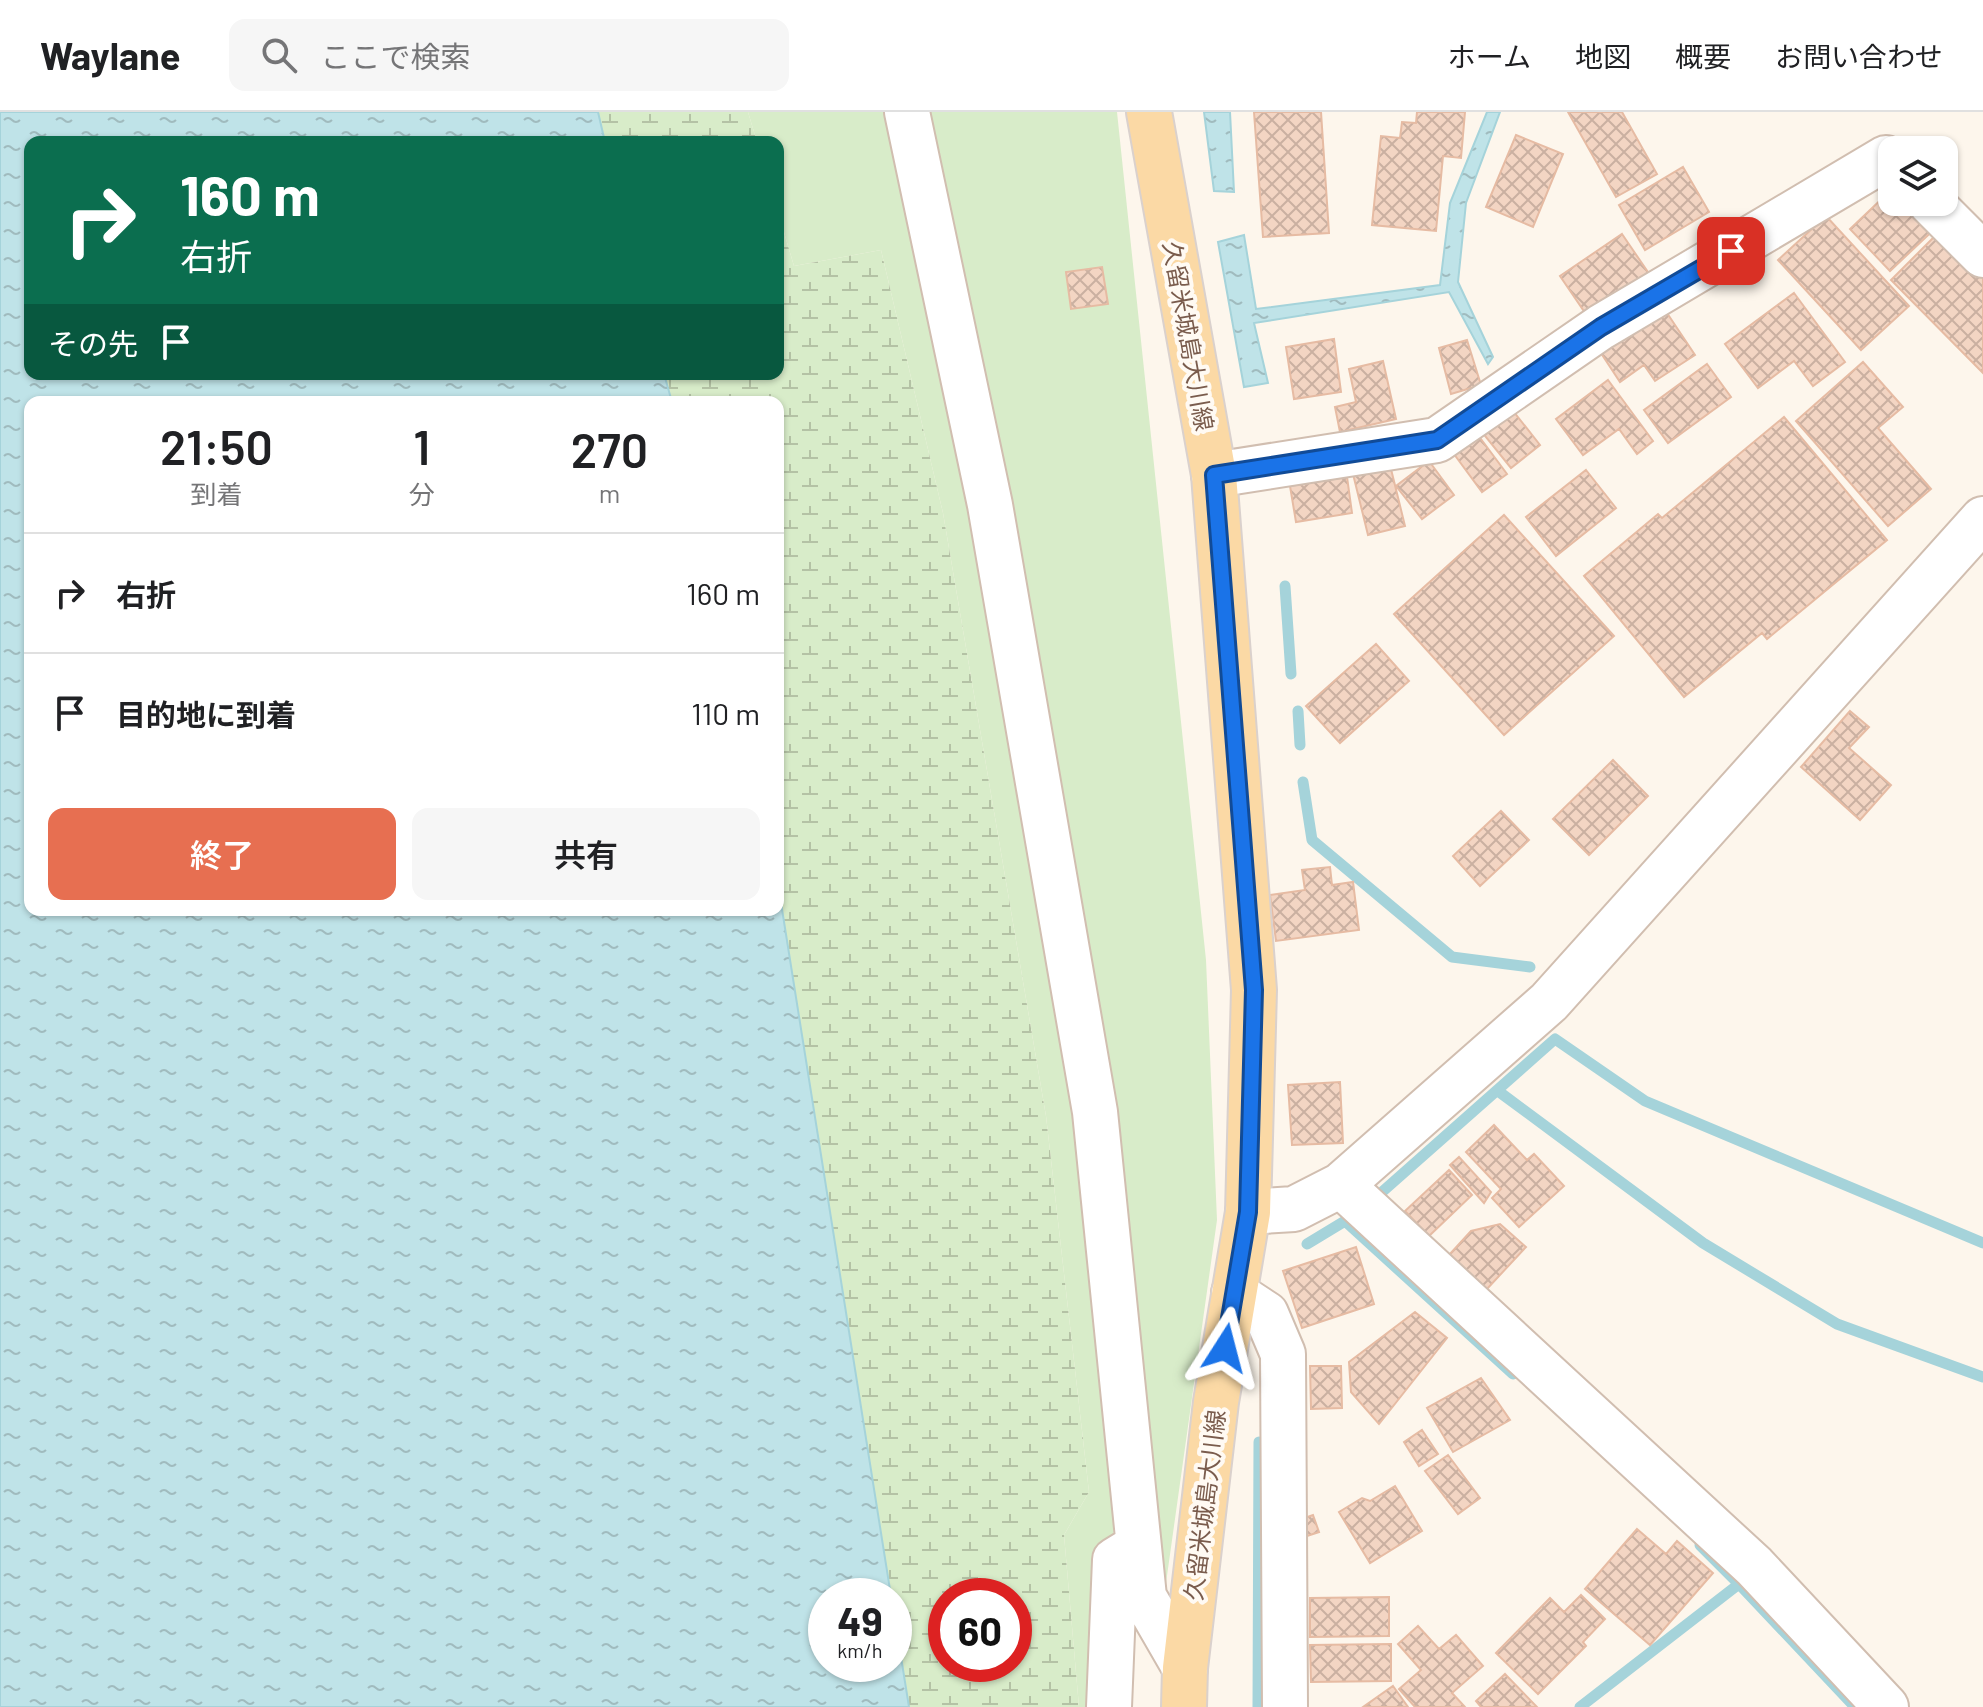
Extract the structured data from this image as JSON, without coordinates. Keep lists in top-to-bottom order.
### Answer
{
  "streets": {
    "main road": ["久留米城島大川線"]
  },
  "page": {
    "header": "Waylane",
    "search": "ここで検索",
    "nav": [
      "ホーム",
      "地図",
      "概要",
      "お問い合わせ"
    ],
    "turn": ["160 m", "右折"],
    "then": "その先",
    "eta": [
      "21:50",
      "到着",
      "1",
      "分",
      "270",
      "m"
    ],
    "list": [
      {
        "name": "右折",
        "value": "160 m"
      },
      {
        "name": "目的地に到着",
        "value": "110 m"
      }
    ],
    "buttons": ["終了", "共有"],
    "speed": "49 km/h",
    "limit": "60"
  }
}
